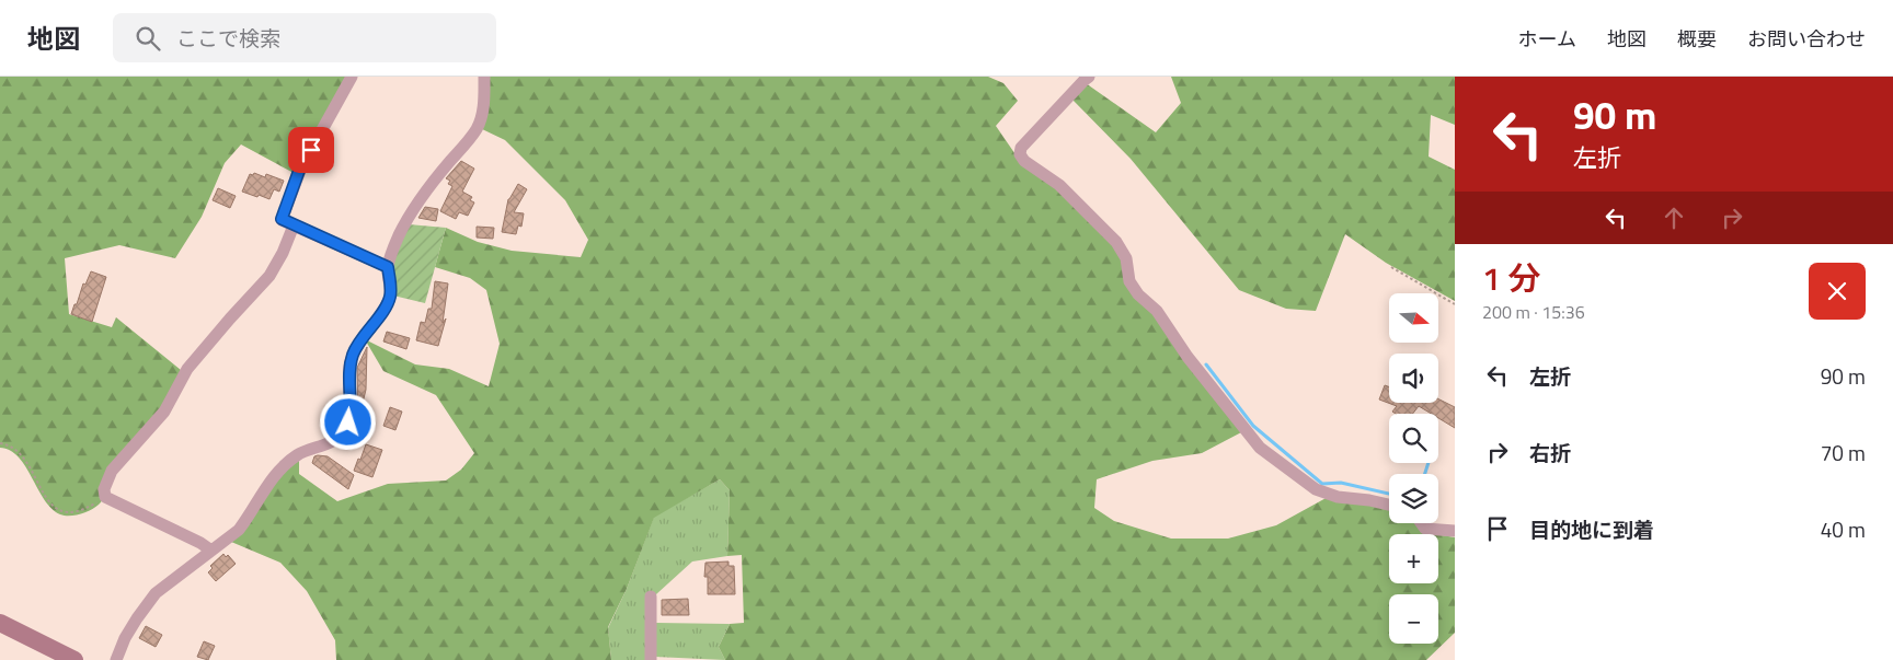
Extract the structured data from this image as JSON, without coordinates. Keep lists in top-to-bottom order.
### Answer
{
  "north": "right",
  "page": {
    "header": "地図",
    "search": "ここで検索",
    "nav": [
      "ホーム",
      "地図",
      "概要",
      "お問い合わせ"
    ],
    "turn": ["90 m", "左折"],
    "heading": ["1 分", "200 m · 15:36"],
    "map_buttons": ["+", "−"],
    "list": [
      {
        "name": "左折",
        "value": "90 m"
      },
      {
        "name": "右折",
        "value": "70 m"
      },
      {
        "name": "目的地に到着",
        "value": "40 m"
      }
    ]
  }
}
